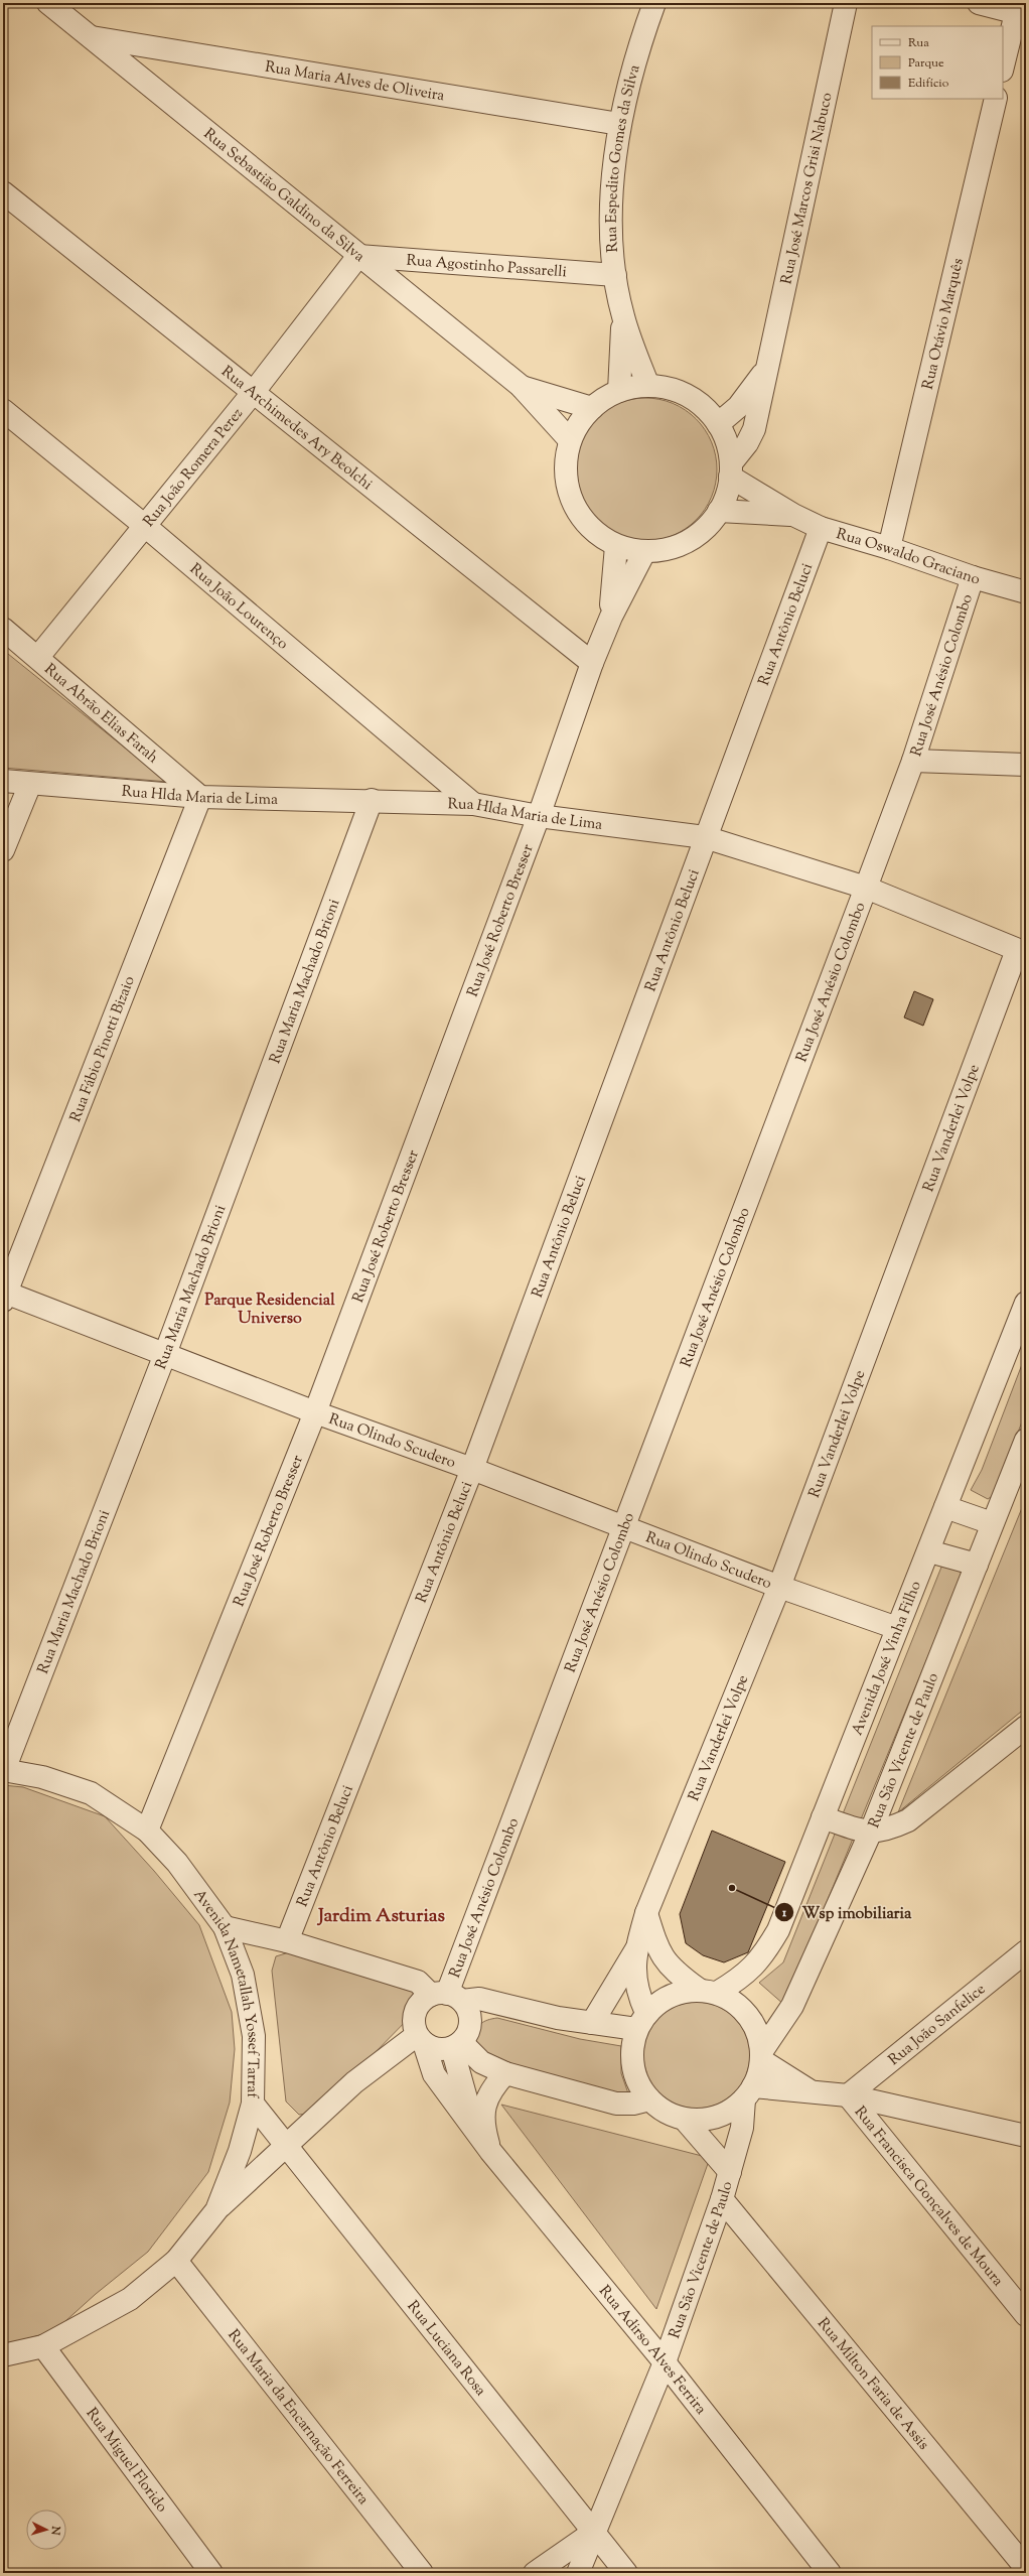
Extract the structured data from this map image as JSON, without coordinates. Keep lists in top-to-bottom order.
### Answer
{
  "streets": {
    "street": [
      "Rua Maria Alves de Oliveira",
      "Rua Espedito Gomes da Silva",
      "Rua José Marcos Grisi Nabuco",
      "Rua Sebastião Galdino da Silva",
      "Rua Agostinho Passarelli",
      "Rua Otávio Marquês",
      "Rua Archimedes Ary Beolchi",
      "Rua João Romera Perez",
      "Rua Oswaldo Graciano",
      "Rua João Lourenço",
      "Rua Antônio Beluci",
      "Rua José Anésio Colombo",
      "Rua Abrão Elias Farah",
      "Rua Hlda Maria de Lima",
      "Rua José Roberto Bresser",
      "Rua Maria Machado Brioni",
      "Rua Fábio Pinotti Bizaio",
      "Rua Vanderlei Volpe",
      "Rua Olindo Scudero",
      "Avenida José Vinha Filho",
      "Rua São Vicente de Paulo",
      "Avenida Nametallah Yossef Tarraf",
      "Rua João Sanfelice",
      "Rua Francisca Gonçalves de Moura",
      "Rua Luciana Rosa",
      "Rua Adirso Alves Ferrira",
      "Rua Milton Faria de Assis",
      "Rua Maria da Encarnação Ferreira",
      "Rua Miguel Florido"
    ]
  },
  "crossings": [
    ["Rua Maria Alves de Oliveira", "Rua Espedito Gomes da Silva"],
    ["Rua Maria Alves de Oliveira", "Rua Sebastião Galdino da Silva"],
    ["Rua Espedito Gomes da Silva", "Rua Agostinho Passarelli"],
    ["Rua José Marcos Grisi Nabuco", "Rua Oswaldo Graciano"],
    ["Rua Sebastião Galdino da Silva", "Rua Agostinho Passarelli"],
    ["Rua Sebastião Galdino da Silva", "Rua João Romera Perez"],
    ["Rua Agostinho Passarelli", "Rua João Romera Perez"],
    ["Rua Otávio Marquês", "Rua Oswaldo Graciano"],
    ["Rua Archimedes Ary Beolchi", "Rua João Romera Perez"],
    ["Rua Archimedes Ary Beolchi", "Rua José Roberto Bresser"],
    ["Rua João Romera Perez", "Rua João Lourenço"],
    ["Rua João Romera Perez", "Rua Abrão Elias Farah"],
    ["Rua Oswaldo Graciano", "Rua Antônio Beluci"],
    ["Rua Oswaldo Graciano", "Rua José Anésio Colombo"],
    ["Rua João Lourenço", "Rua Hlda Maria de Lima"],
    ["Rua Antônio Beluci", "Rua Hlda Maria de Lima"],
    ["Rua Antônio Beluci", "Rua Olindo Scudero"],
    ["Rua José Anésio Colombo", "Rua Hlda Maria de Lima"],
    ["Rua José Anésio Colombo", "Rua Olindo Scudero"],
    ["Rua José Anésio Colombo", "Rua Adirso Alves Ferrira"],
    ["Rua Abrão Elias Farah", "Rua Hlda Maria de Lima"],
    ["Rua Abrão Elias Farah", "Rua Fábio Pinotti Bizaio"],
    ["Rua Hlda Maria de Lima", "Rua José Roberto Bresser"],
    ["Rua Hlda Maria de Lima", "Rua Maria Machado Brioni"],
    ["Rua Hlda Maria de Lima", "Rua Fábio Pinotti Bizaio"],
    ["Rua Hlda Maria de Lima", "Rua Vanderlei Volpe"],
    ["Rua José Roberto Bresser", "Rua Olindo Scudero"],
    ["Rua José Roberto Bresser", "Avenida Nametallah Yossef Tarraf"],
    ["Rua Maria Machado Brioni", "Rua Olindo Scudero"],
    ["Rua Maria Machado Brioni", "Avenida Nametallah Yossef Tarraf"],
    ["Rua Fábio Pinotti Bizaio", "Rua Olindo Scudero"],
    ["Rua Vanderlei Volpe", "Rua Olindo Scudero"],
    ["Rua Vanderlei Volpe", "Avenida José Vinha Filho"],
    ["Rua Vanderlei Volpe", "Rua São Vicente de Paulo"],
    ["Rua Olindo Scudero", "Avenida José Vinha Filho"],
    ["Avenida José Vinha Filho", "Rua São Vicente de Paulo"],
    ["Rua São Vicente de Paulo", "Rua Luciana Rosa"],
    ["Rua São Vicente de Paulo", "Rua Adirso Alves Ferrira"],
    ["Rua São Vicente de Paulo", "Rua Milton Faria de Assis"],
    ["Avenida Nametallah Yossef Tarraf", "Rua Luciana Rosa"],
    ["Avenida Nametallah Yossef Tarraf", "Rua Maria da Encarnação Ferreira"],
    ["Avenida Nametallah Yossef Tarraf", "Rua Miguel Florido"],
    ["Rua João Sanfelice", "Rua Francisca Gonçalves de Moura"]
  ],
  "districts": ["Parque Residencial Universo", "Jardim Asturias"],
  "places": ["Wsp imobiliaria"],
  "legend": ["Rua", "Parque", "Edifício"],
  "north": "right"
}
